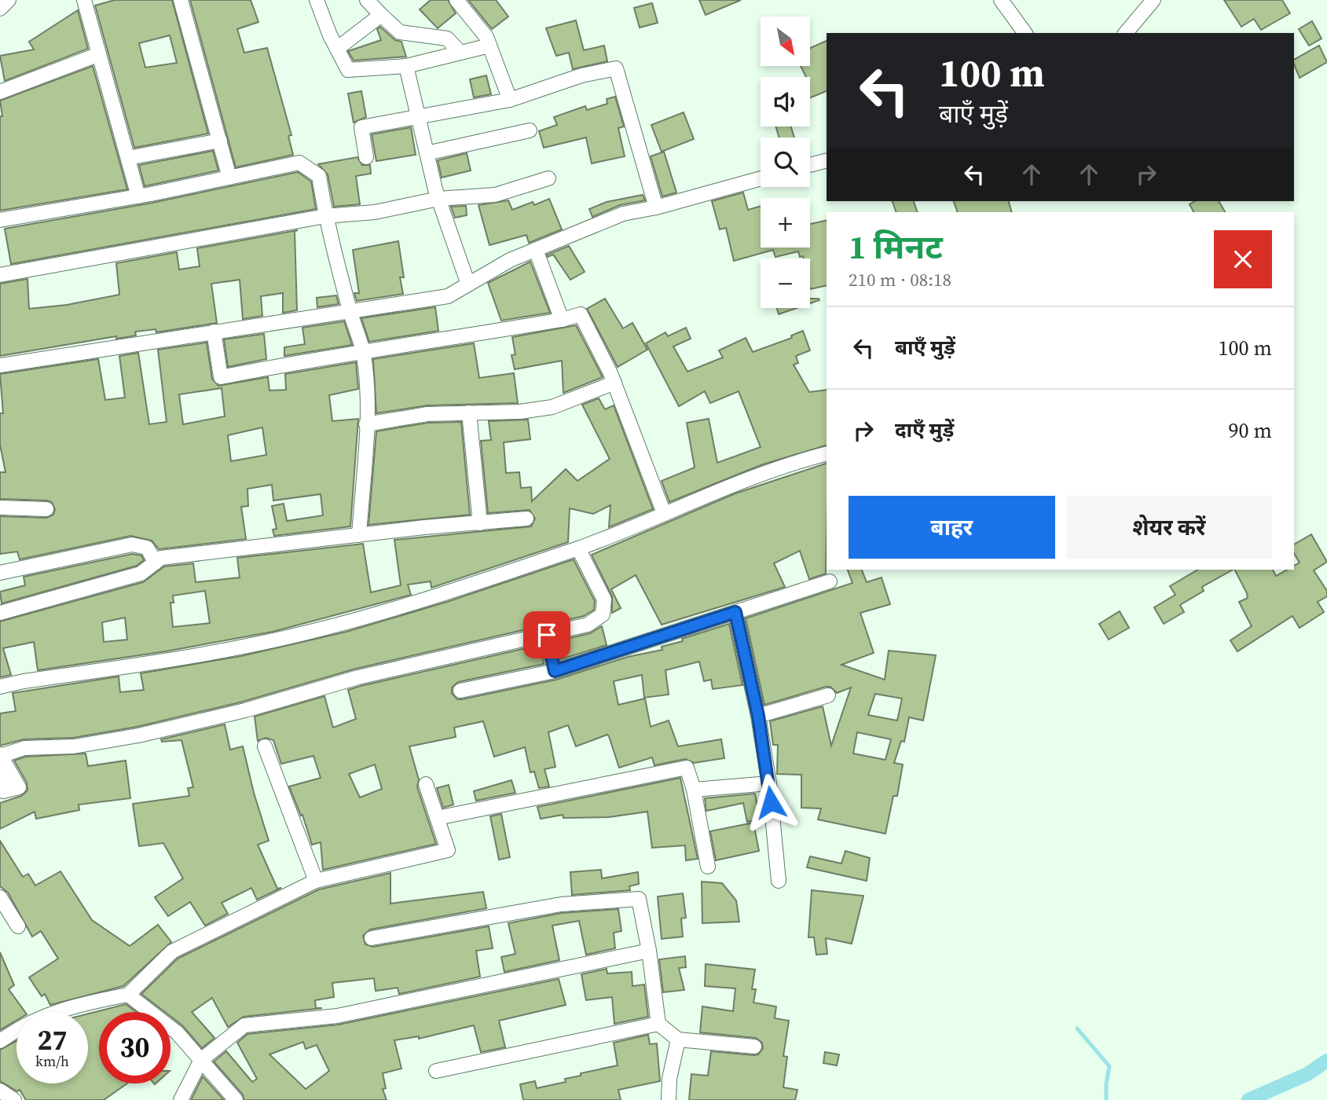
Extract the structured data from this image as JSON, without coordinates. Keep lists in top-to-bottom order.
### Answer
{
  "north": "bottom right",
  "page": {
    "map_buttons": ["+", "−"],
    "turn": ["100 m", "बाएँ मुड़ें"],
    "heading": ["1 मिनट", "210 m · 08:18"],
    "list": [
      {
        "name": "बाएँ मुड़ें",
        "value": "100 m"
      },
      {
        "name": "दाएँ मुड़ें",
        "value": "90 m"
      }
    ],
    "buttons": ["बाहर", "शेयर करें"],
    "speed": "27 km/h",
    "limit": "30"
  }
}
